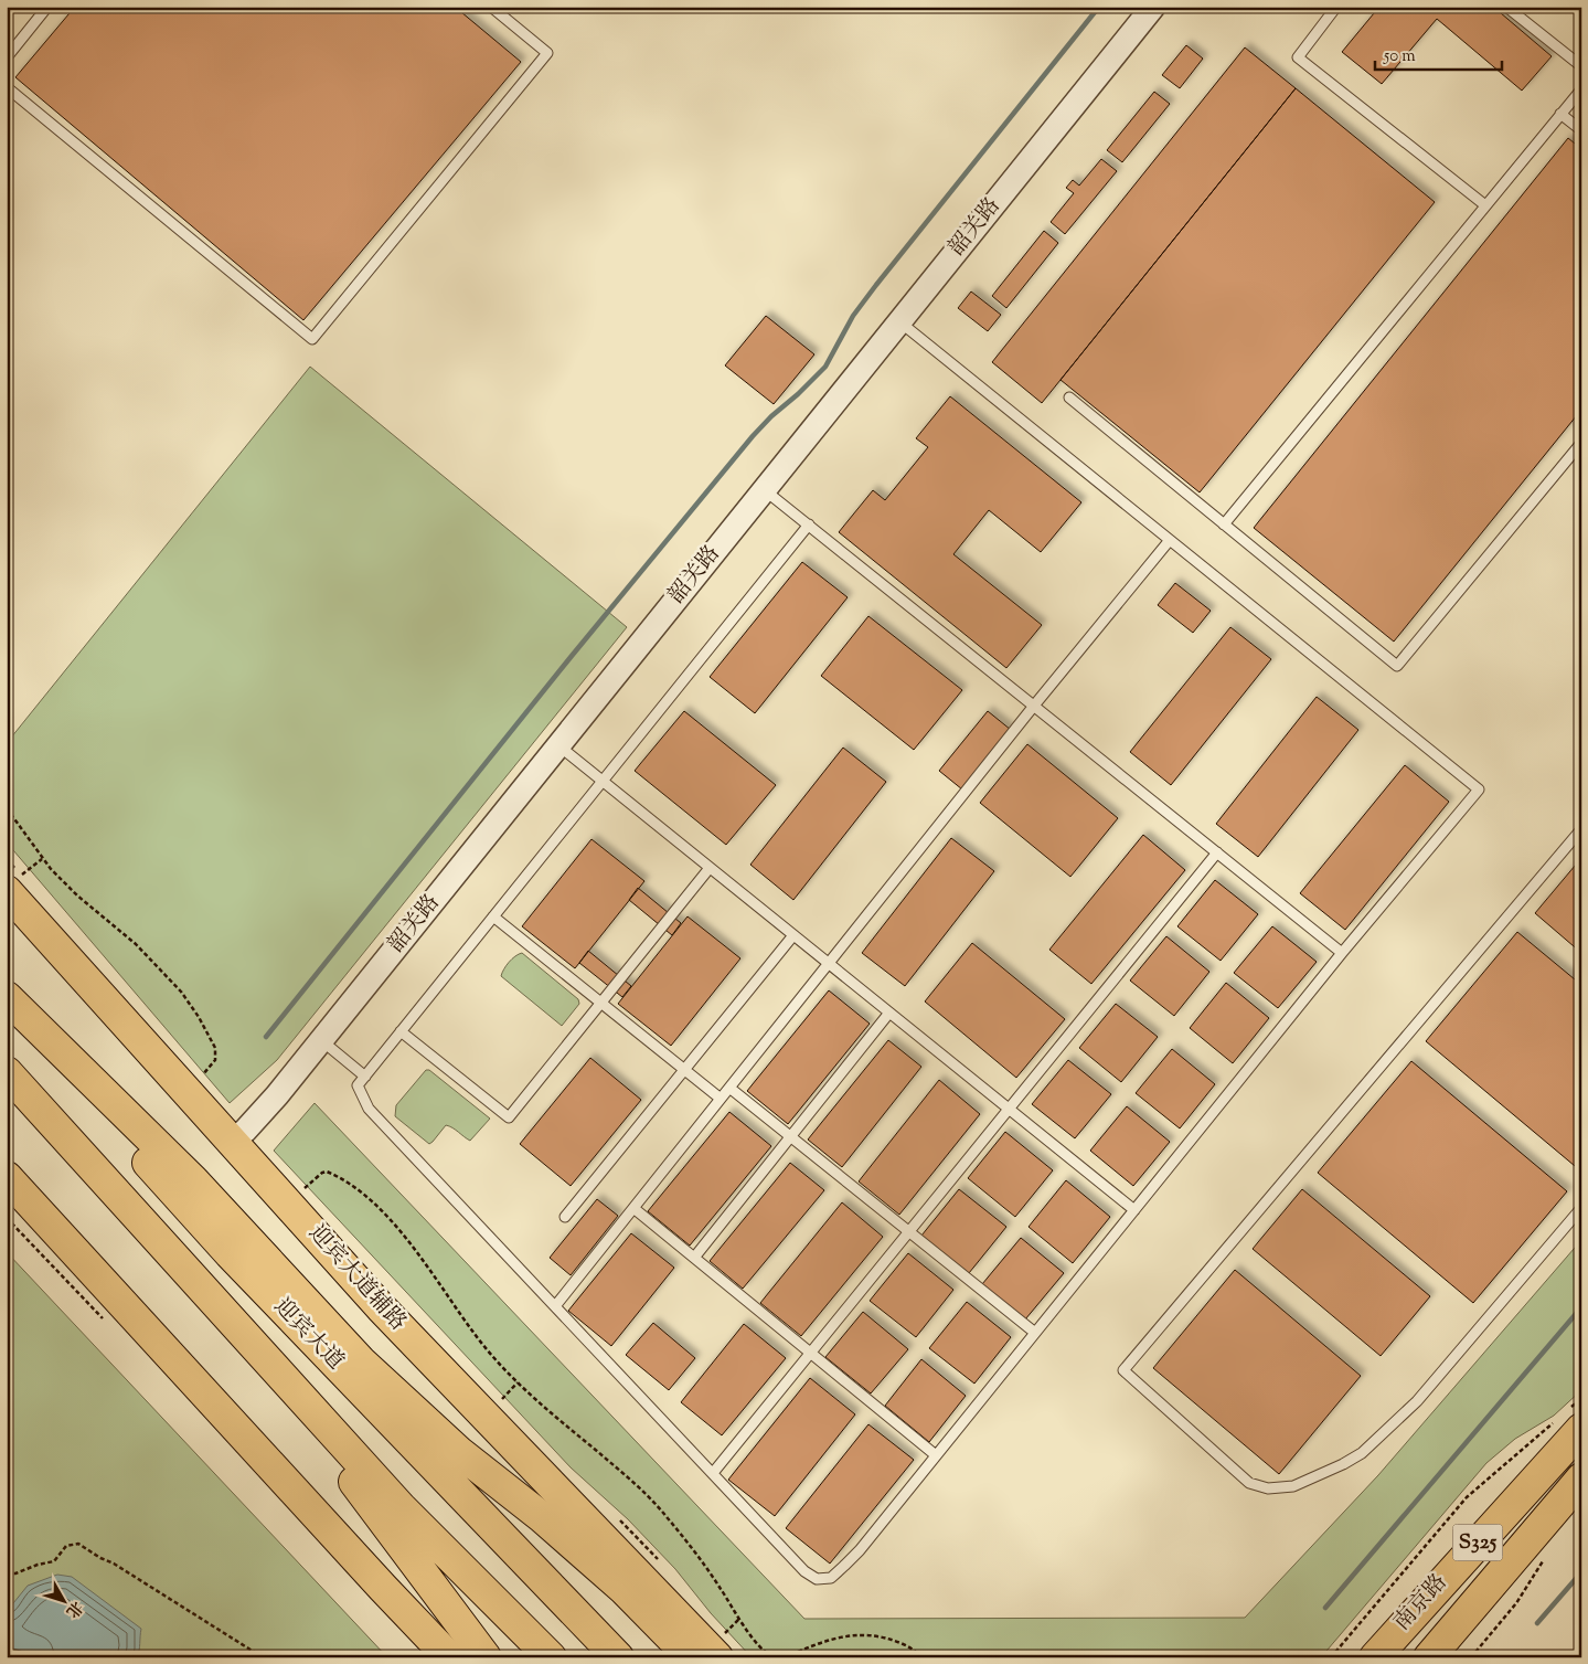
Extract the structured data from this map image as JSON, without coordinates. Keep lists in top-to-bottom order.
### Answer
{
  "streets": {
    "main road": [
      "迎宾大道辅路",
      "迎宾大道",
      "S325",
      "南京路"
    ],
    "street": ["韶关路"]
  },
  "crossings": [
    ["韶关路", "迎宾大道辅路"]
  ],
  "scale_bar": "50 m",
  "north": "bottom right"
}
